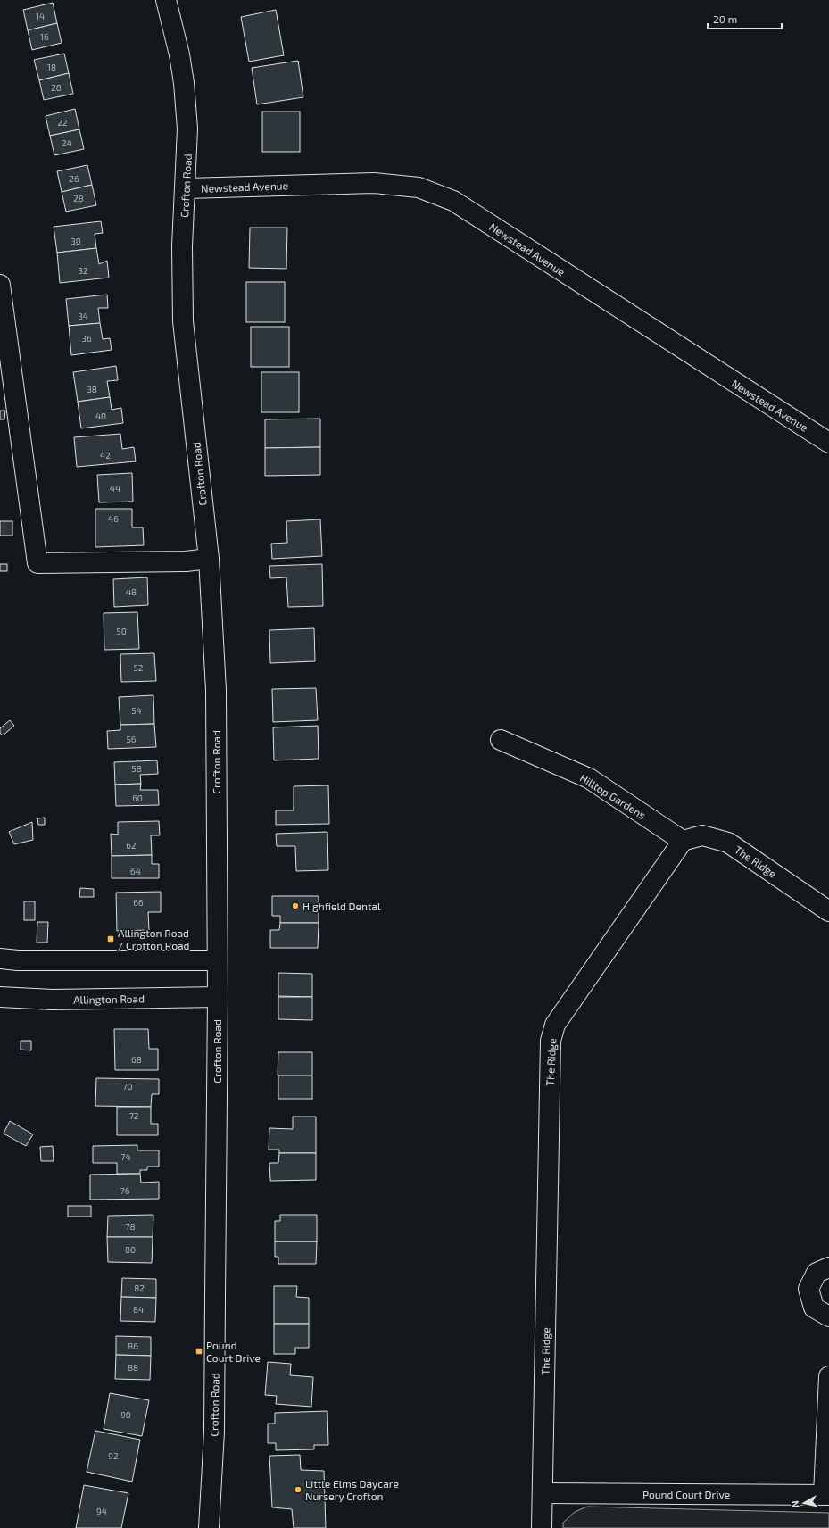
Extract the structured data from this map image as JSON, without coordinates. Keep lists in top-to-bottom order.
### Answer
{
  "streets": {
    "street": [
      "Crofton Road",
      "Newstead Avenue",
      "Hilltop Gardens",
      "The Ridge",
      "Allington Road",
      "Pound Court Drive"
    ]
  },
  "crossings": [
    ["Crofton Road", "Newstead Avenue"],
    ["Crofton Road", "Allington Road"],
    ["Hilltop Gardens", "The Ridge"],
    ["The Ridge", "Pound Court Drive"]
  ],
  "places": {
    "other": ["Highfield Dental", "Little Elms Daycare Nursery Crofton"],
    "transit": ["Allington Road / Crofton Road", "Pound Court Drive"]
  },
  "house_numbers": [
    "14",
    "16",
    "18",
    "20",
    "22",
    "24",
    "26",
    "28",
    "30",
    "32",
    "34",
    "36",
    "38",
    "40",
    "42",
    "44",
    "46",
    "48",
    "50",
    "52",
    "54",
    "56",
    "58",
    "60",
    "62",
    "64",
    "66",
    "68",
    "70",
    "72",
    "74",
    "76",
    "78",
    "80",
    "82",
    "84",
    "86",
    "88",
    "90",
    "92",
    "94"
  ],
  "scale_bar": "20 m",
  "north": "left"
}
